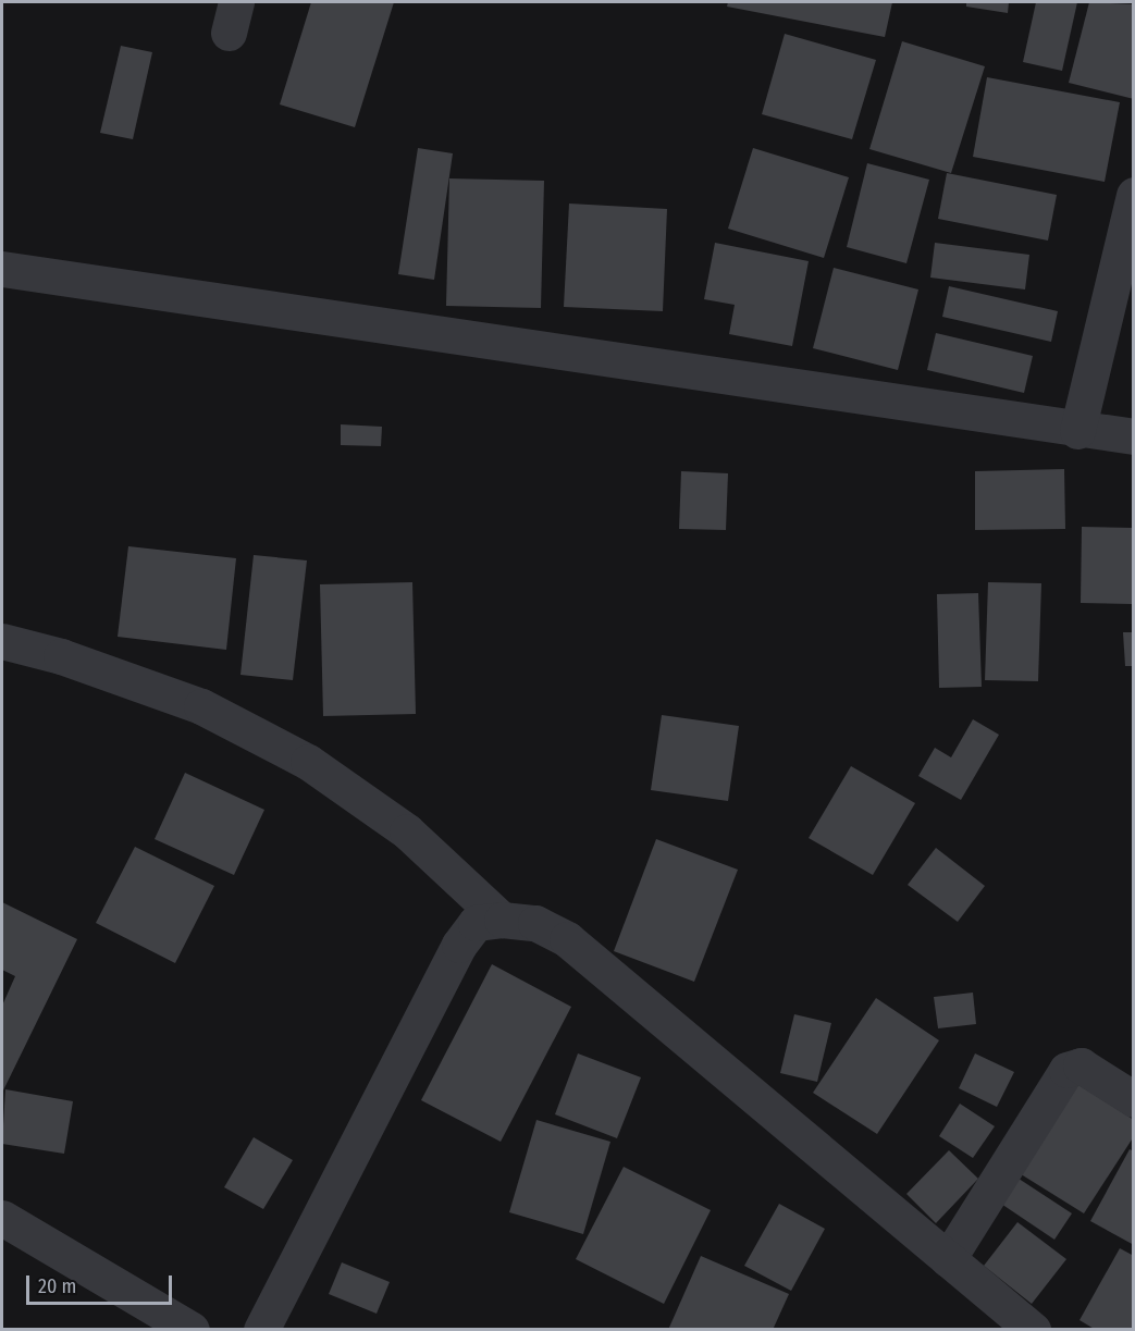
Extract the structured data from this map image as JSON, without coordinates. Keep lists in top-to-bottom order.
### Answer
{
  "scale_bar": "20 m"
}
